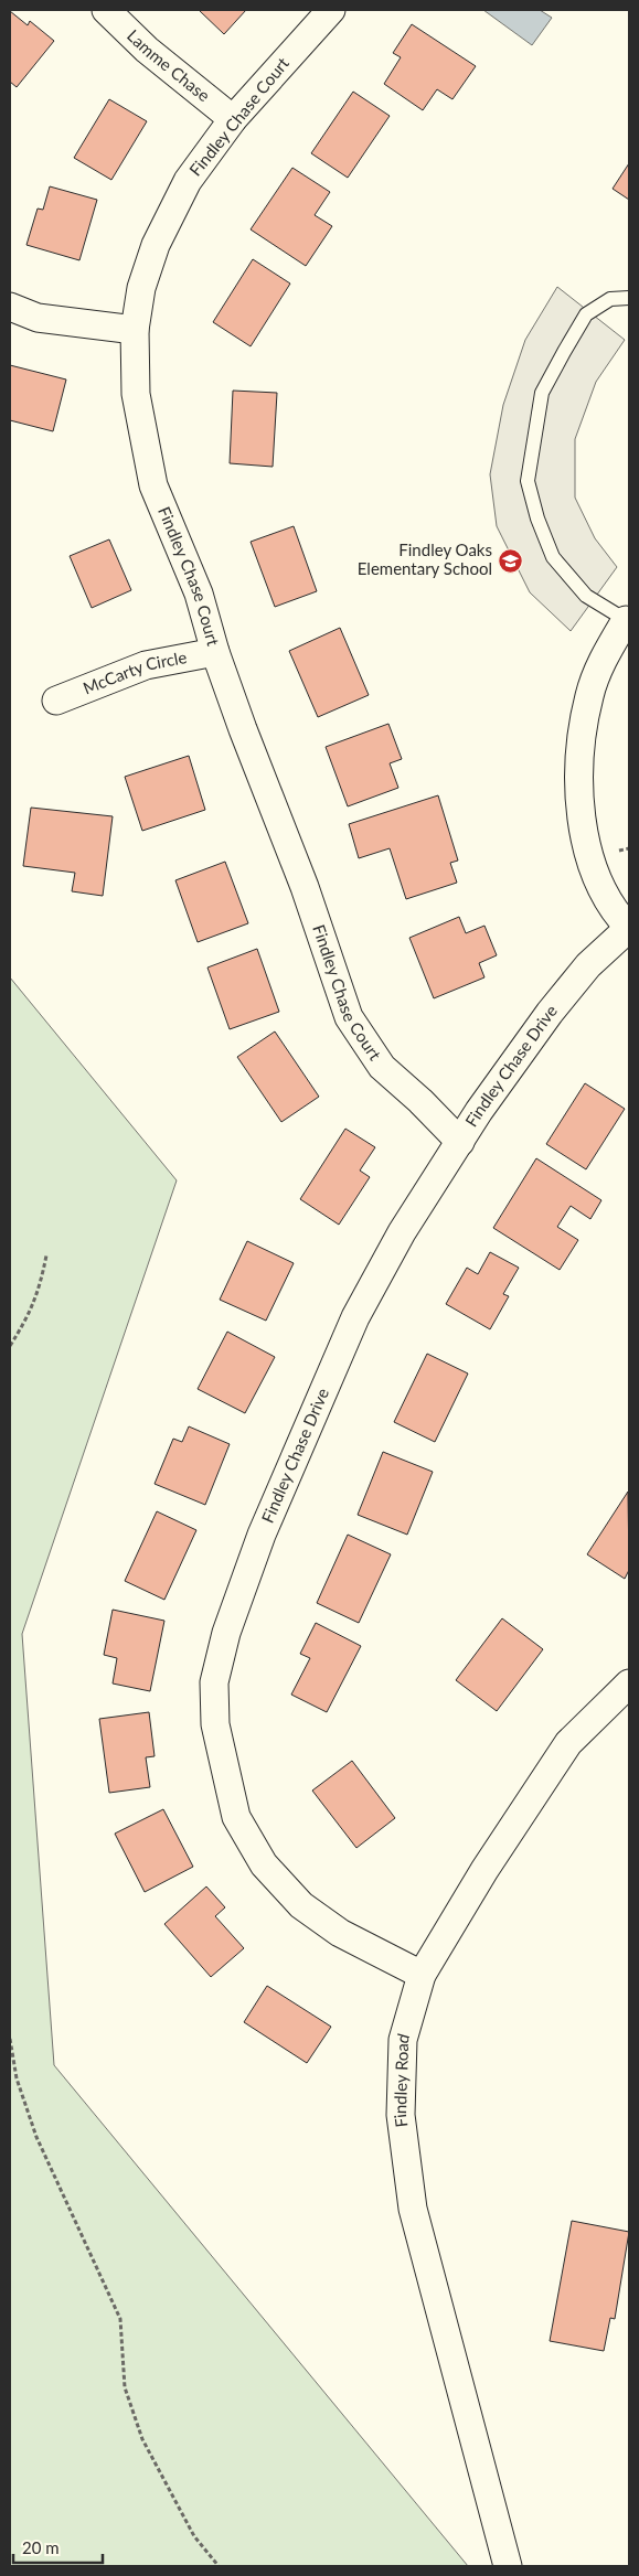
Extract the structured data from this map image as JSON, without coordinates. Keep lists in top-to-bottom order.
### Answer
{
  "streets": {
    "street": [
      "Lamme Chase",
      "Findley Chase Court",
      "McCarty Circle",
      "Findley Chase Drive",
      "Findley Road"
    ]
  },
  "crossings": [
    ["Lamme Chase", "Findley Chase Court"],
    ["Findley Chase Court", "McCarty Circle"],
    ["Findley Chase Court", "Findley Chase Drive"],
    ["Findley Chase Drive", "Findley Road"]
  ],
  "places": {
    "school or university": ["Findley Oaks Elementary School"]
  },
  "scale_bar": "20 m"
}
